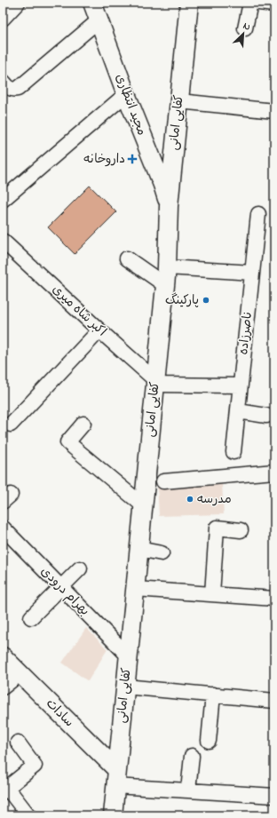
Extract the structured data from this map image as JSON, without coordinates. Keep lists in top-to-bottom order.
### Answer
{
  "streets": {
    "street": [
      "مجید انتظاری",
      "کفایی امانی",
      "اکبر شاه میری",
      "ناصرزاده",
      "بهرام درودی",
      "سادات"
    ]
  },
  "crossings": [
    ["مجید انتظاری", "کفایی امانی"],
    ["کفایی امانی", "اکبر شاه میری"],
    ["کفایی امانی", "بهرام درودی"],
    ["کفایی امانی", "سادات"]
  ],
  "places": {
    "health": ["داروخانه"],
    "other": ["پارکینگ", "مدرسه"]
  },
  "north": "top right"
}
